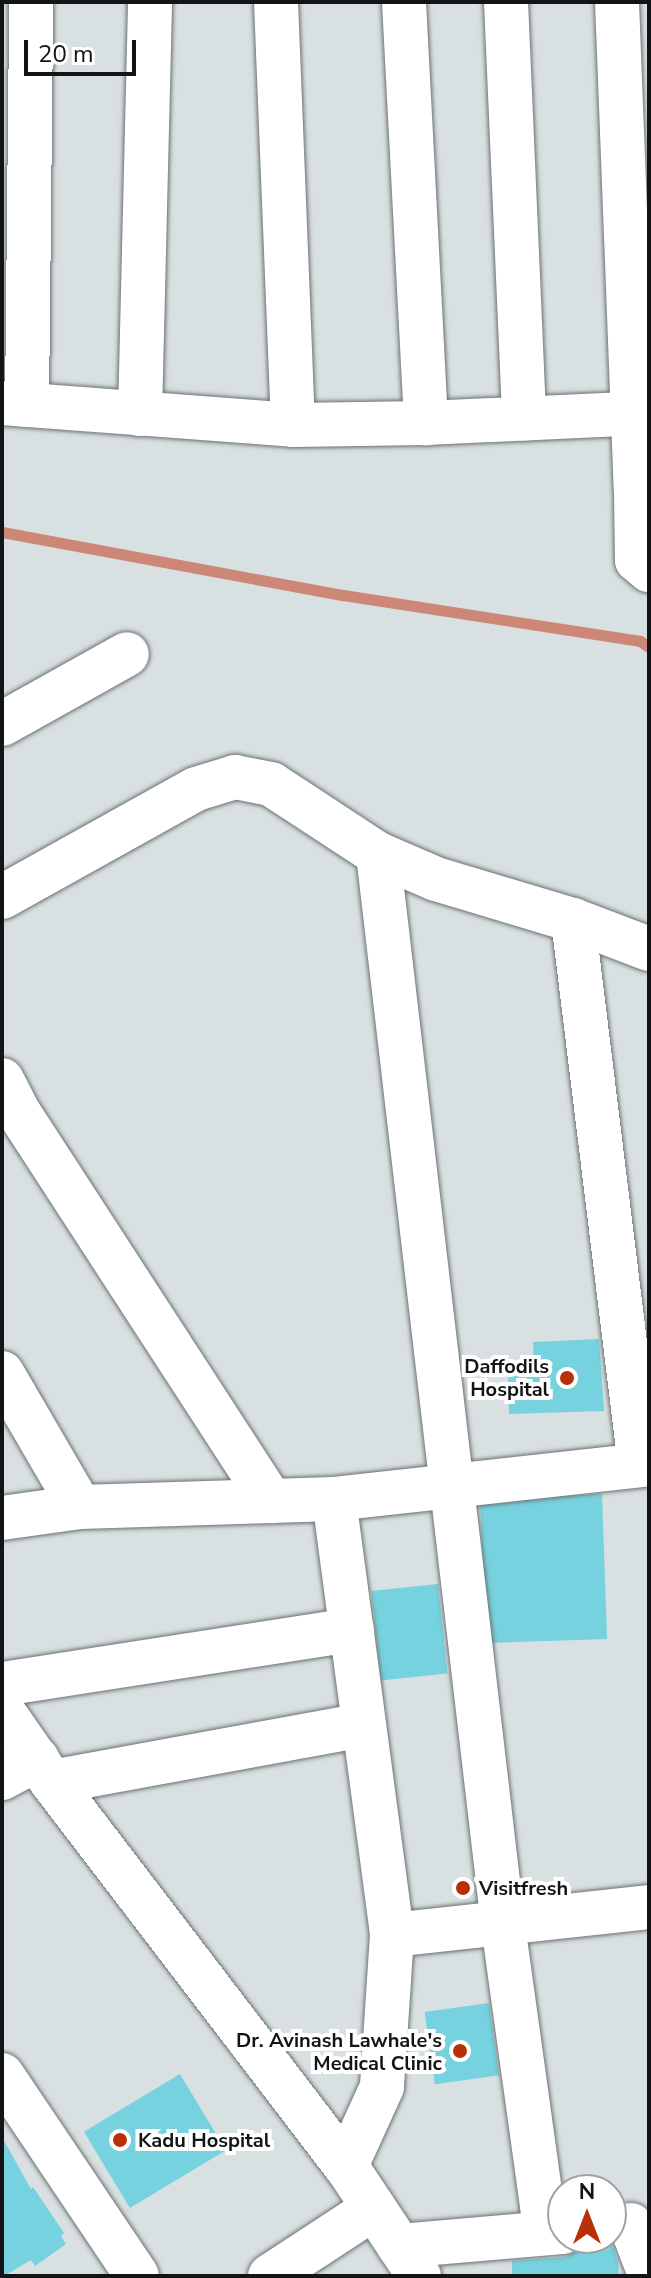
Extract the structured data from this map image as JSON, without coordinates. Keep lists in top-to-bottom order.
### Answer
{
  "places": [
    "Daffodils Hospital",
    "Visitfresh",
    "Dr. Avinash Lawhale's Medical Clinic",
    "Kadu Hospital"
  ],
  "scale_bar": "20 m",
  "north": "top"
}
